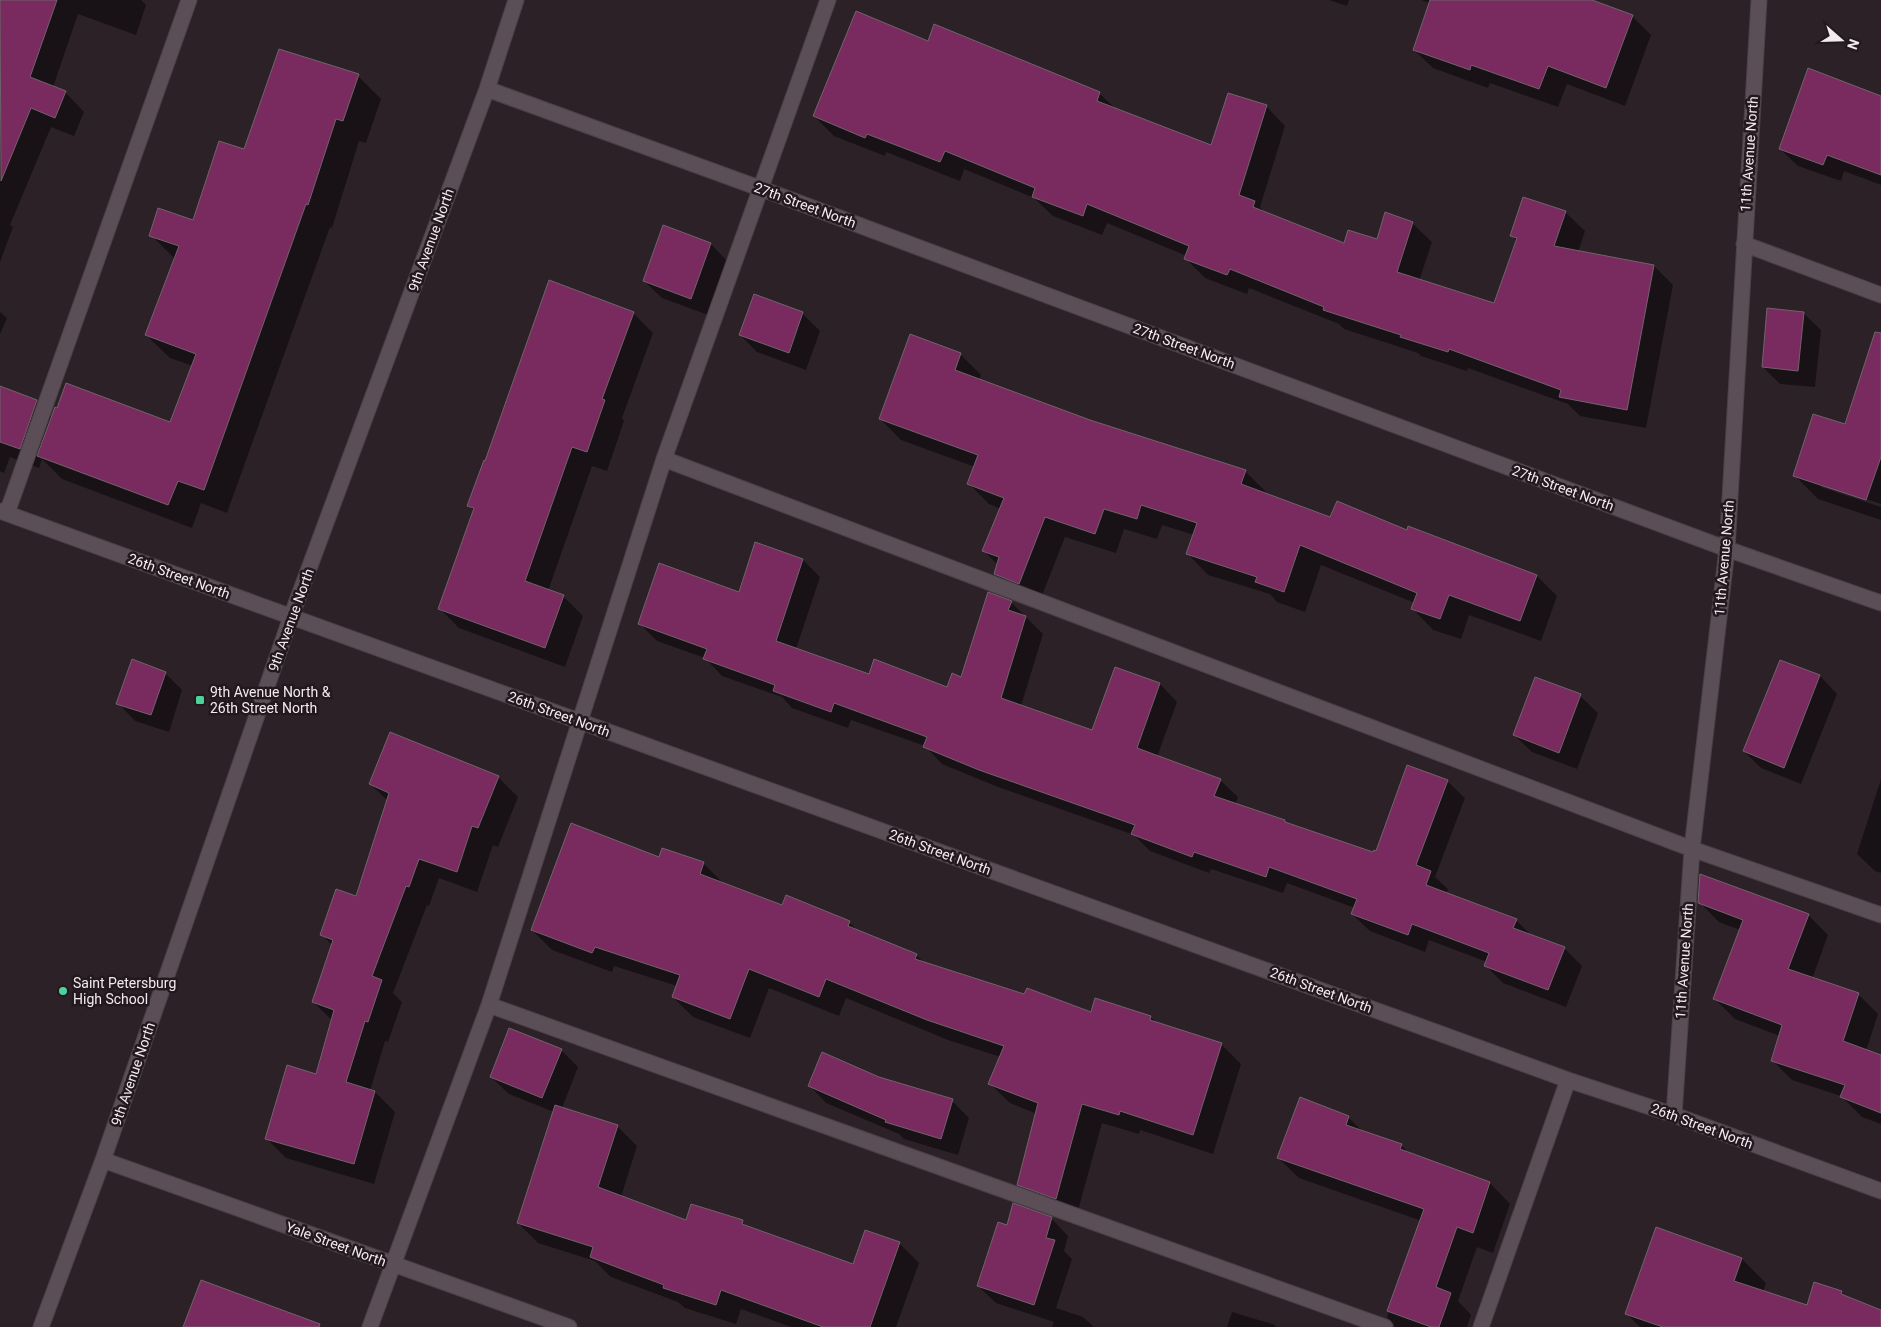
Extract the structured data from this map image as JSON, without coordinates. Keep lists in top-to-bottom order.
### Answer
{
  "streets": {
    "street": [
      "11th Avenue North",
      "27th Street North",
      "9th Avenue North",
      "26th Street North",
      "Yale Street North"
    ]
  },
  "crossings": [
    ["11th Avenue North", "27th Street North"],
    ["11th Avenue North", "26th Street North"],
    ["27th Street North", "9th Avenue North"],
    ["9th Avenue North", "26th Street North"],
    ["9th Avenue North", "Yale Street North"]
  ],
  "places": {
    "transit": ["9th Avenue North & 26th Street North"],
    "other": ["Saint Petersburg High School"]
  },
  "north": "right"
}
